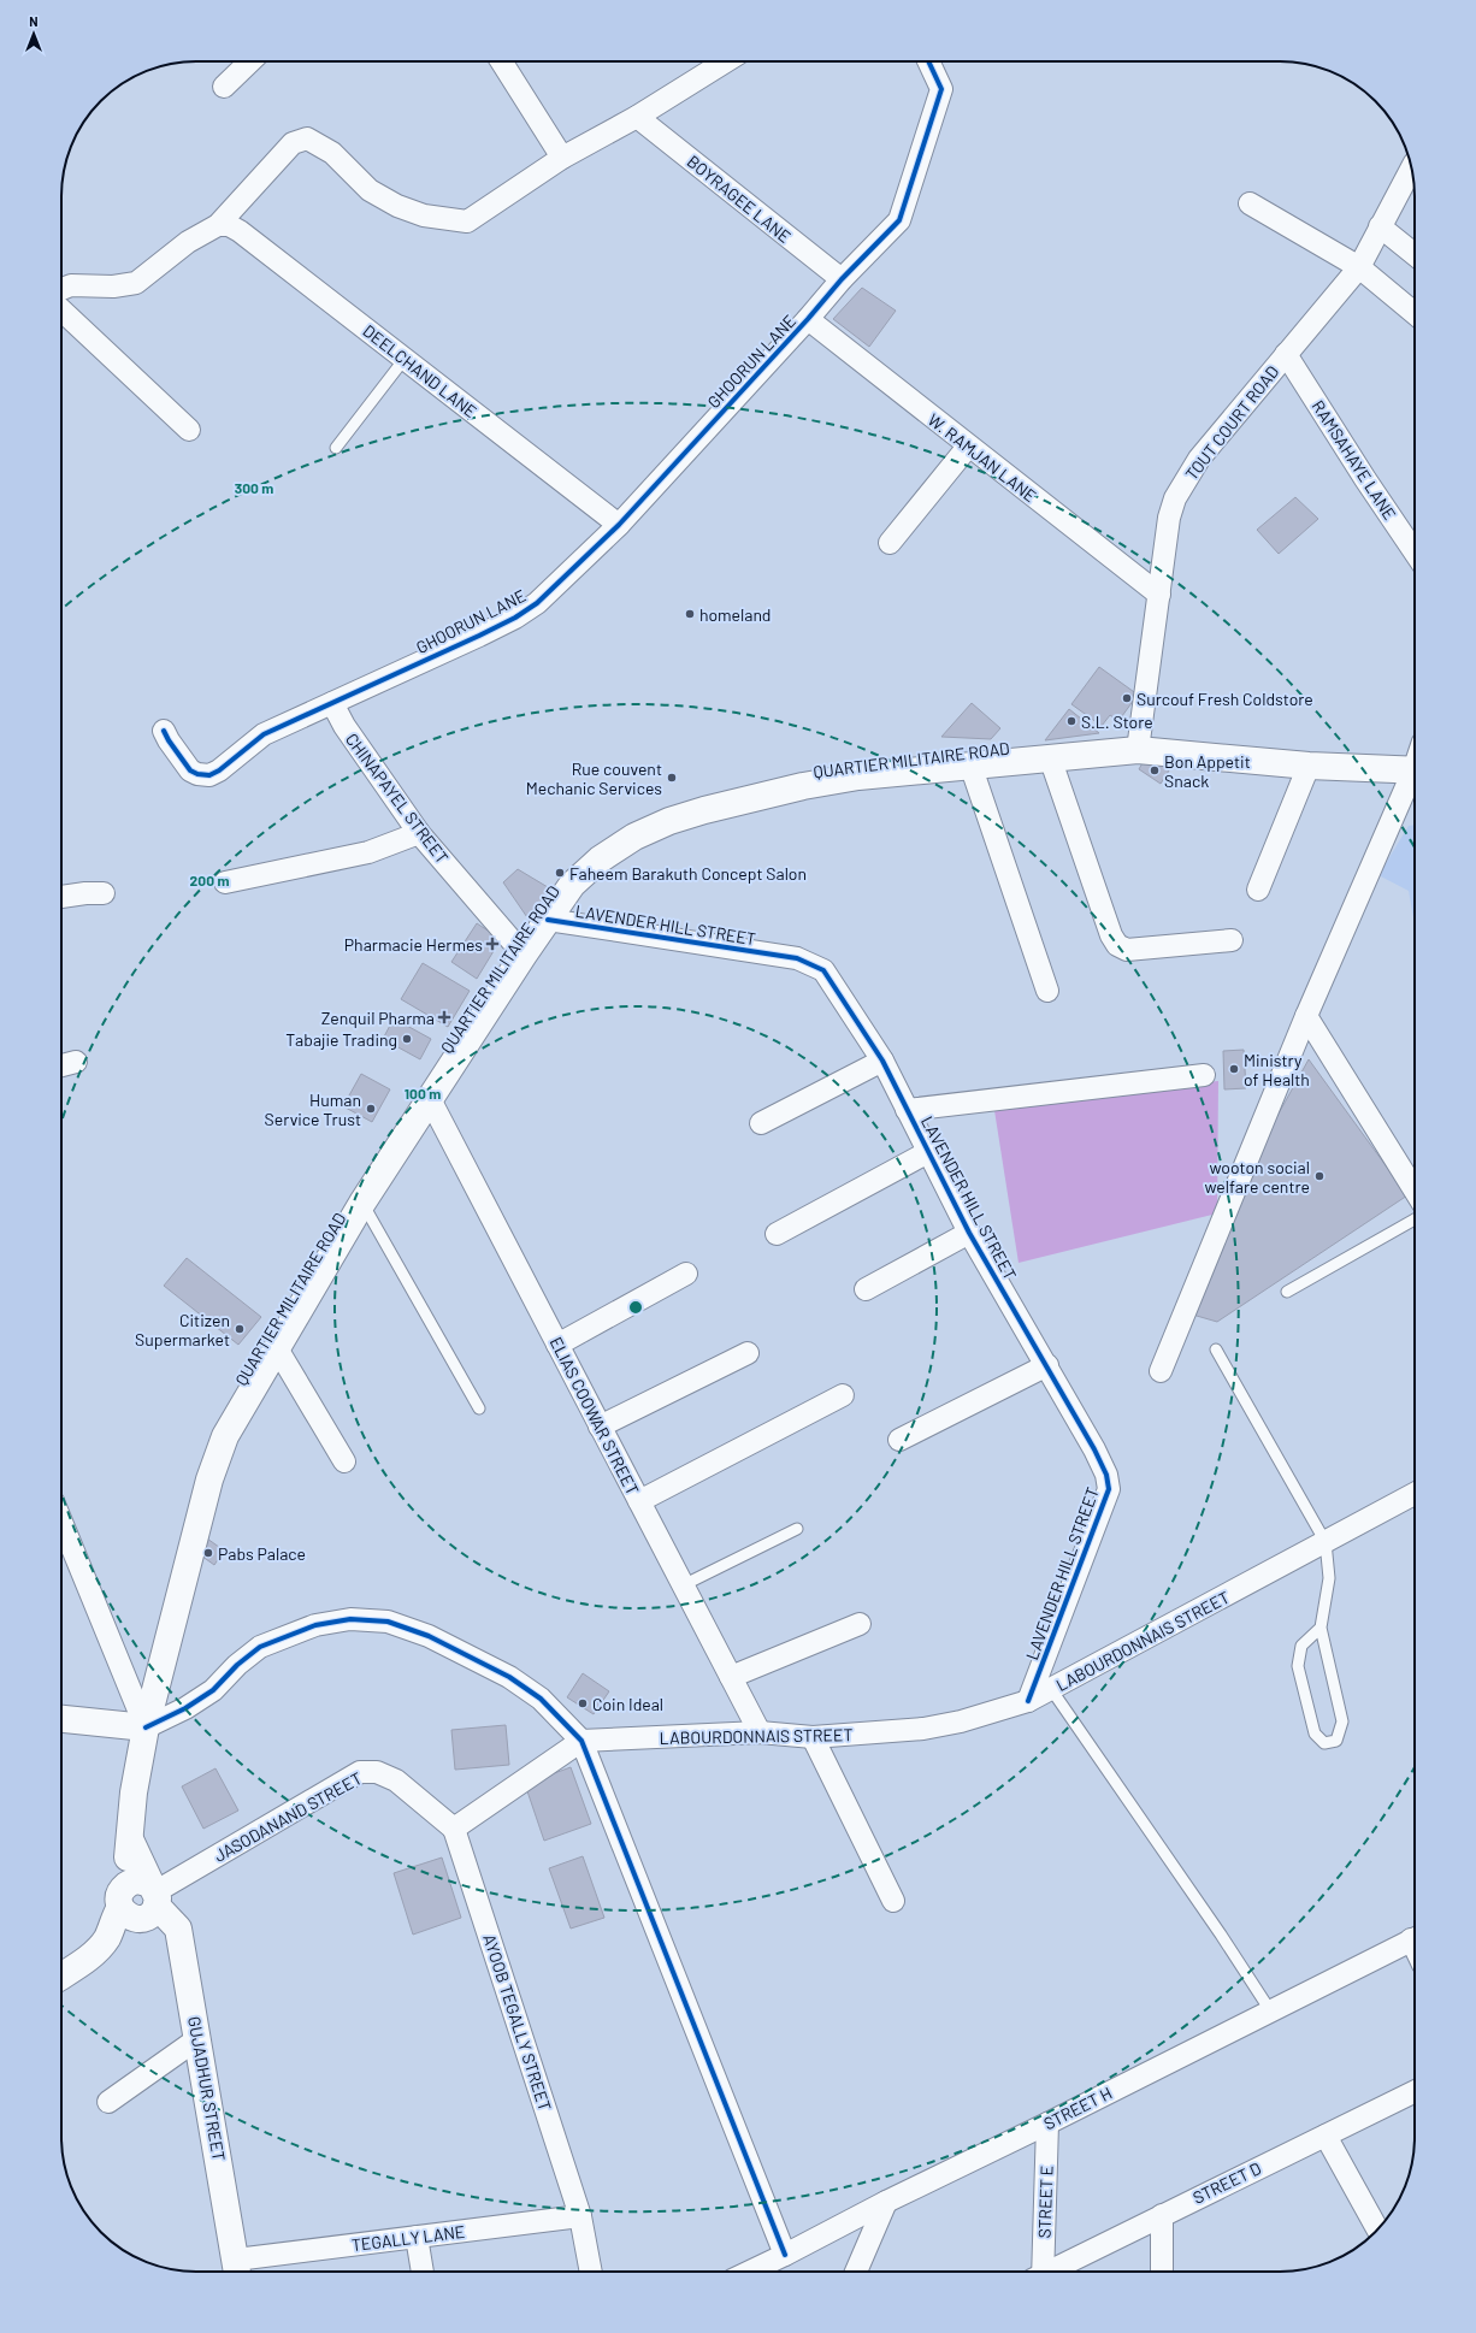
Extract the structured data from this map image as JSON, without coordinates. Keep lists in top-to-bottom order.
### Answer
{
  "streets": {
    "main road": ["QUARTIER MILITAIRE ROAD", "GUJADHUR STREET"],
    "street": [
      "BOYRAGEE LANE",
      "GHOORUN LANE",
      "DEELCHAND LANE",
      "TOUT COURT ROAD",
      "W. RAMJAN LANE",
      "RAMSAHAYE LANE",
      "CHINAPAYEL STREET",
      "LAVENDER HILL STREET",
      "ELIAS COOWAR STREET",
      "LABOURDONNAIS STREET",
      "JASODANAND STREET",
      "AYOOB TEGALLY STREET",
      "STREET H",
      "STREET D",
      "STREET E",
      "TEGALLY LANE"
    ]
  },
  "crossings": [
    ["BOYRAGEE LANE", "GHOORUN LANE"],
    ["GHOORUN LANE", "DEELCHAND LANE"],
    ["GHOORUN LANE", "W. RAMJAN LANE"],
    ["GHOORUN LANE", "CHINAPAYEL STREET"],
    ["TOUT COURT ROAD", "W. RAMJAN LANE"],
    ["TOUT COURT ROAD", "RAMSAHAYE LANE"],
    ["TOUT COURT ROAD", "QUARTIER MILITAIRE ROAD"],
    ["QUARTIER MILITAIRE ROAD", "CHINAPAYEL STREET"],
    ["QUARTIER MILITAIRE ROAD", "LAVENDER HILL STREET"],
    ["QUARTIER MILITAIRE ROAD", "ELIAS COOWAR STREET"],
    ["QUARTIER MILITAIRE ROAD", "JASODANAND STREET"],
    ["QUARTIER MILITAIRE ROAD", "GUJADHUR STREET"],
    ["LAVENDER HILL STREET", "LABOURDONNAIS STREET"],
    ["ELIAS COOWAR STREET", "LABOURDONNAIS STREET"],
    ["JASODANAND STREET", "AYOOB TEGALLY STREET"],
    ["JASODANAND STREET", "GUJADHUR STREET"],
    ["AYOOB TEGALLY STREET", "TEGALLY LANE"],
    ["GUJADHUR STREET", "TEGALLY LANE"],
    ["STREET H", "STREET E"]
  ],
  "places": {
    "other": [
      "homeland",
      "Surcouf Fresh Coldstore",
      "S.L. Store",
      "Bon Appetit Snack",
      "Rue couvent Mechanic Services",
      "Faheem Barakuth Concept Salon",
      "Tabajie Trading",
      "Ministry of Health",
      "Human Service Trust",
      "wooton social welfare centre",
      "Citizen Supermarket",
      "Pabs Palace",
      "Coin Ideal"
    ],
    "health": ["Pharmacie Hermes", "Zenquil Pharma"]
  },
  "north": "top",
  "rings": ["300 m", "200 m", "100 m"]
}
